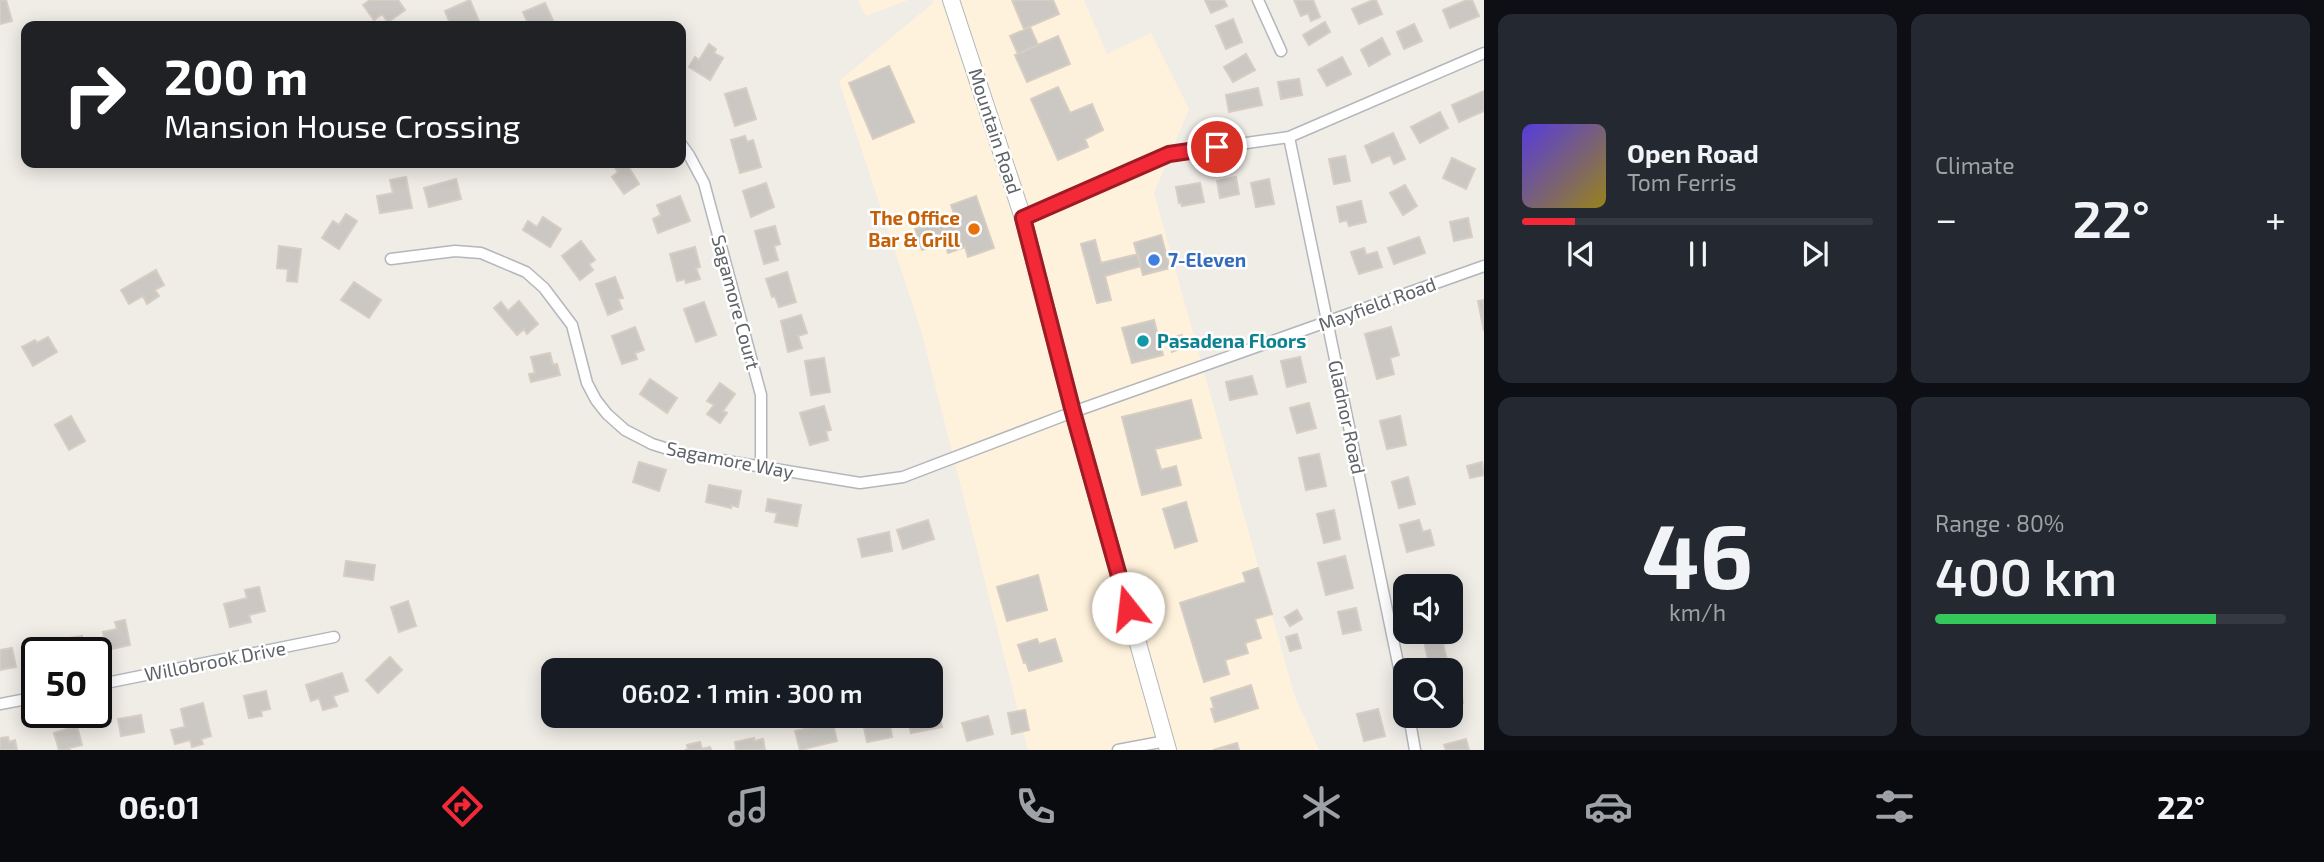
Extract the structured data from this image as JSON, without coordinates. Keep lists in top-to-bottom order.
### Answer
{
  "streets": {
    "main road": ["Mountain Road"],
    "street": [
      "Sagamore Court",
      "Mayfield Road",
      "Gladnor Road",
      "Sagamore Way",
      "Willobrook Drive"
    ]
  },
  "crossings": [
    ["Mountain Road", "Mayfield Road"],
    ["Mountain Road", "Sagamore Way"],
    ["Sagamore Court", "Sagamore Way"],
    ["Mayfield Road", "Gladnor Road"],
    ["Mayfield Road", "Sagamore Way"]
  ],
  "places": ["The Office Bar & Grill", "7-Eleven", "Pasadena Floors"],
  "page": {
    "tile": [
      "Climate",
      ["46", "km/h"],
      ["Range · 80%", "400 km"]
    ],
    "turn": ["200 m", "Mansion House Crossing"],
    "song": ["Open Road", "Tom Ferris"],
    "heat": ["−", "22°", "+"],
    "limit": "50",
    "trip": "06:02 · 1 min · 300 m",
    "tabs": ["06:01", "22°"]
  }
}
